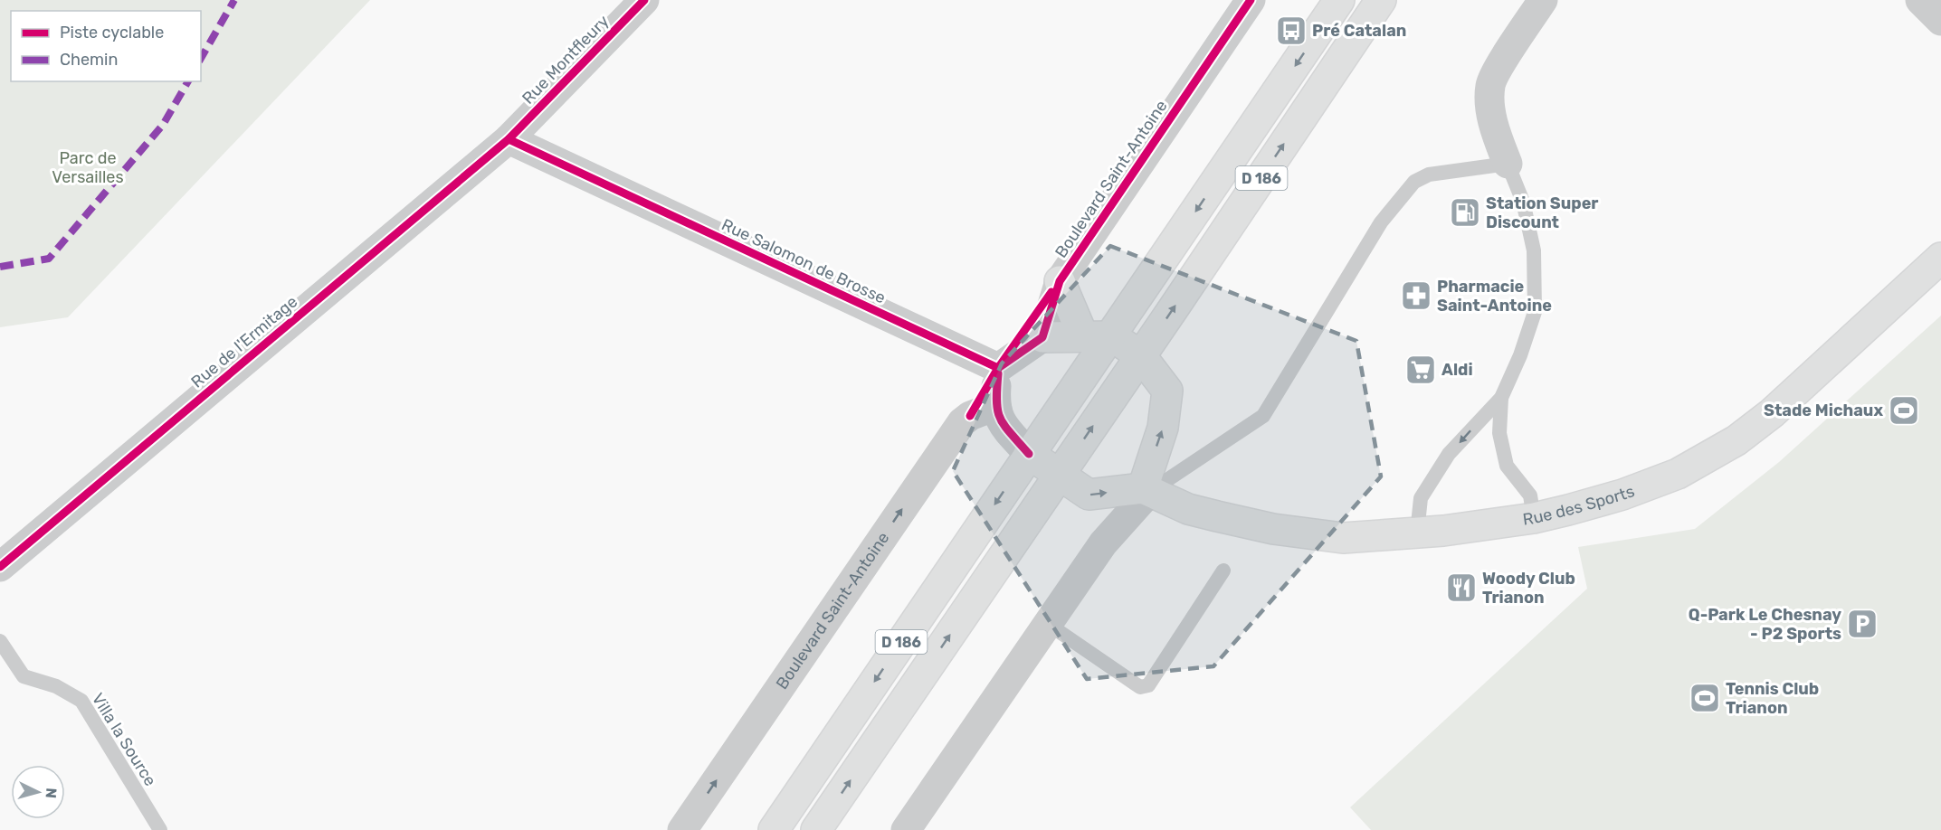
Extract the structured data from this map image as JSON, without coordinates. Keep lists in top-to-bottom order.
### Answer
{
  "streets": {
    "main road": ["D 186", "Rue des Sports"],
    "street": [
      "Rue Montfleury",
      "Boulevard Saint-Antoine",
      "Rue Salomon de Brosse",
      "Rue de l'Ermitage"
    ],
    "lane": ["Villa la Source"]
  },
  "crossings": [
    ["Rue Montfleury", "Rue Salomon de Brosse"],
    ["Rue Montfleury", "Rue de l'Ermitage"],
    ["D 186", "Rue des Sports"],
    ["Rue Salomon de Brosse", "Rue de l'Ermitage"]
  ],
  "parks": ["Parc de Versailles"],
  "places": {
    "bus stop": ["Pré Catalan"],
    "fuel station": ["Station Super Discount"],
    "pharmacy": ["Pharmacie Saint-Antoine"],
    "supermarket": ["Aldi"],
    "sports": ["Stade Michaux", "Tennis Club Trianon"],
    "restaurant": ["Woody Club Trianon"],
    "parking": ["Q-Park Le Chesnay - P2 Sports"]
  },
  "legend": ["Piste cyclable", "Chemin"],
  "north": "right"
}
